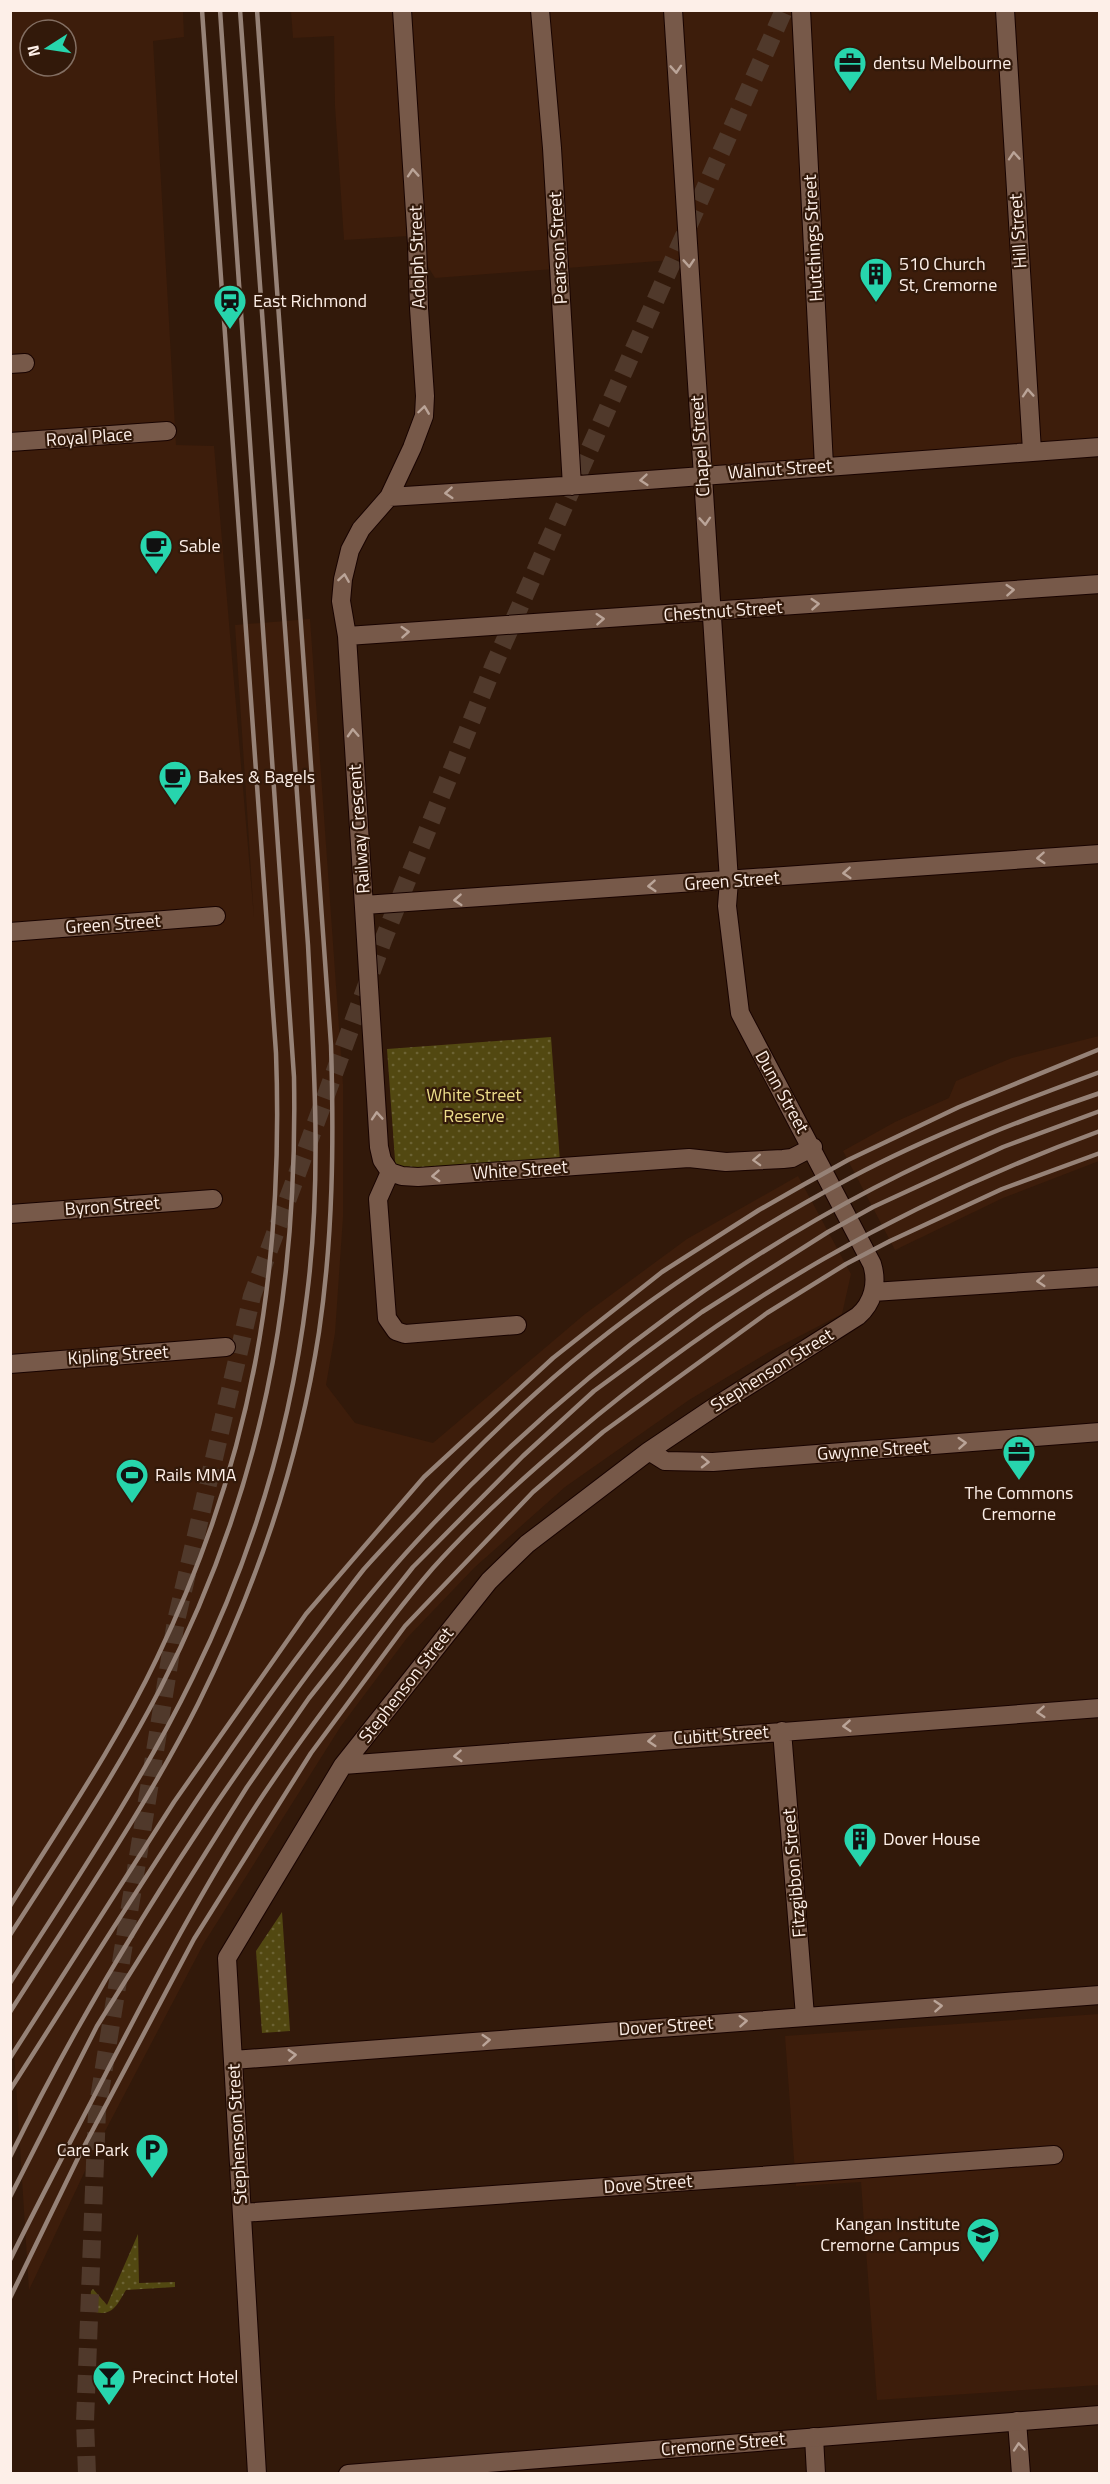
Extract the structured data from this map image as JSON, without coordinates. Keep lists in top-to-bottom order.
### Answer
{
  "streets": {
    "street": [
      "Hill Street",
      "Hutchings Street",
      "Pearson Street",
      "Adolph Street",
      "Royal Place",
      "Chapel Street",
      "Walnut Street",
      "Chestnut Street",
      "Railway Crescent",
      "Green Street",
      "Dunn Street",
      "White Street",
      "Byron Street",
      "Kipling Street",
      "Stephenson Street",
      "Gwynne Street",
      "Cubitt Street",
      "Fitzgibbon Street",
      "Dover Street",
      "Dove Street",
      "Cremorne Street"
    ]
  },
  "crossings": [
    ["Hill Street", "Walnut Street"],
    ["Hutchings Street", "Walnut Street"],
    ["Pearson Street", "Walnut Street"],
    ["Adolph Street", "Walnut Street"],
    ["Adolph Street", "Railway Crescent"],
    ["Chapel Street", "Walnut Street"],
    ["Chapel Street", "Chestnut Street"],
    ["Chapel Street", "Green Street"],
    ["Chapel Street", "Dunn Street"],
    ["Walnut Street", "Railway Crescent"],
    ["Chestnut Street", "Railway Crescent"],
    ["Railway Crescent", "Green Street"],
    ["Railway Crescent", "White Street"],
    ["Green Street", "Dunn Street"],
    ["Dunn Street", "White Street"],
    ["Dunn Street", "Stephenson Street"],
    ["Stephenson Street", "Gwynne Street"],
    ["Stephenson Street", "Cubitt Street"],
    ["Stephenson Street", "Dover Street"],
    ["Stephenson Street", "Dove Street"],
    ["Cubitt Street", "Fitzgibbon Street"],
    ["Fitzgibbon Street", "Dover Street"]
  ],
  "one_way": [
    "Hill Street",
    "Adolph Street",
    "Chapel Street",
    "Walnut Street",
    "Chestnut Street",
    "Railway Crescent",
    "Green Street",
    "White Street",
    "Cubitt Street",
    "Dover Street"
  ],
  "parks": ["White Street Reserve"],
  "places": {
    "office": ["dentsu Melbourne", "The Commons Cremorne"],
    "building": ["510 Church St, Cremorne", "Dover House"],
    "station": ["East Richmond"],
    "cafe": ["Sable", "Bakes & Bagels"],
    "sports": ["Rails MMA"],
    "parking": ["Care Park"],
    "school or university": ["Kangan Institute Cremorne Campus"],
    "bar": ["Precinct Hotel"]
  },
  "north": "left"
}
